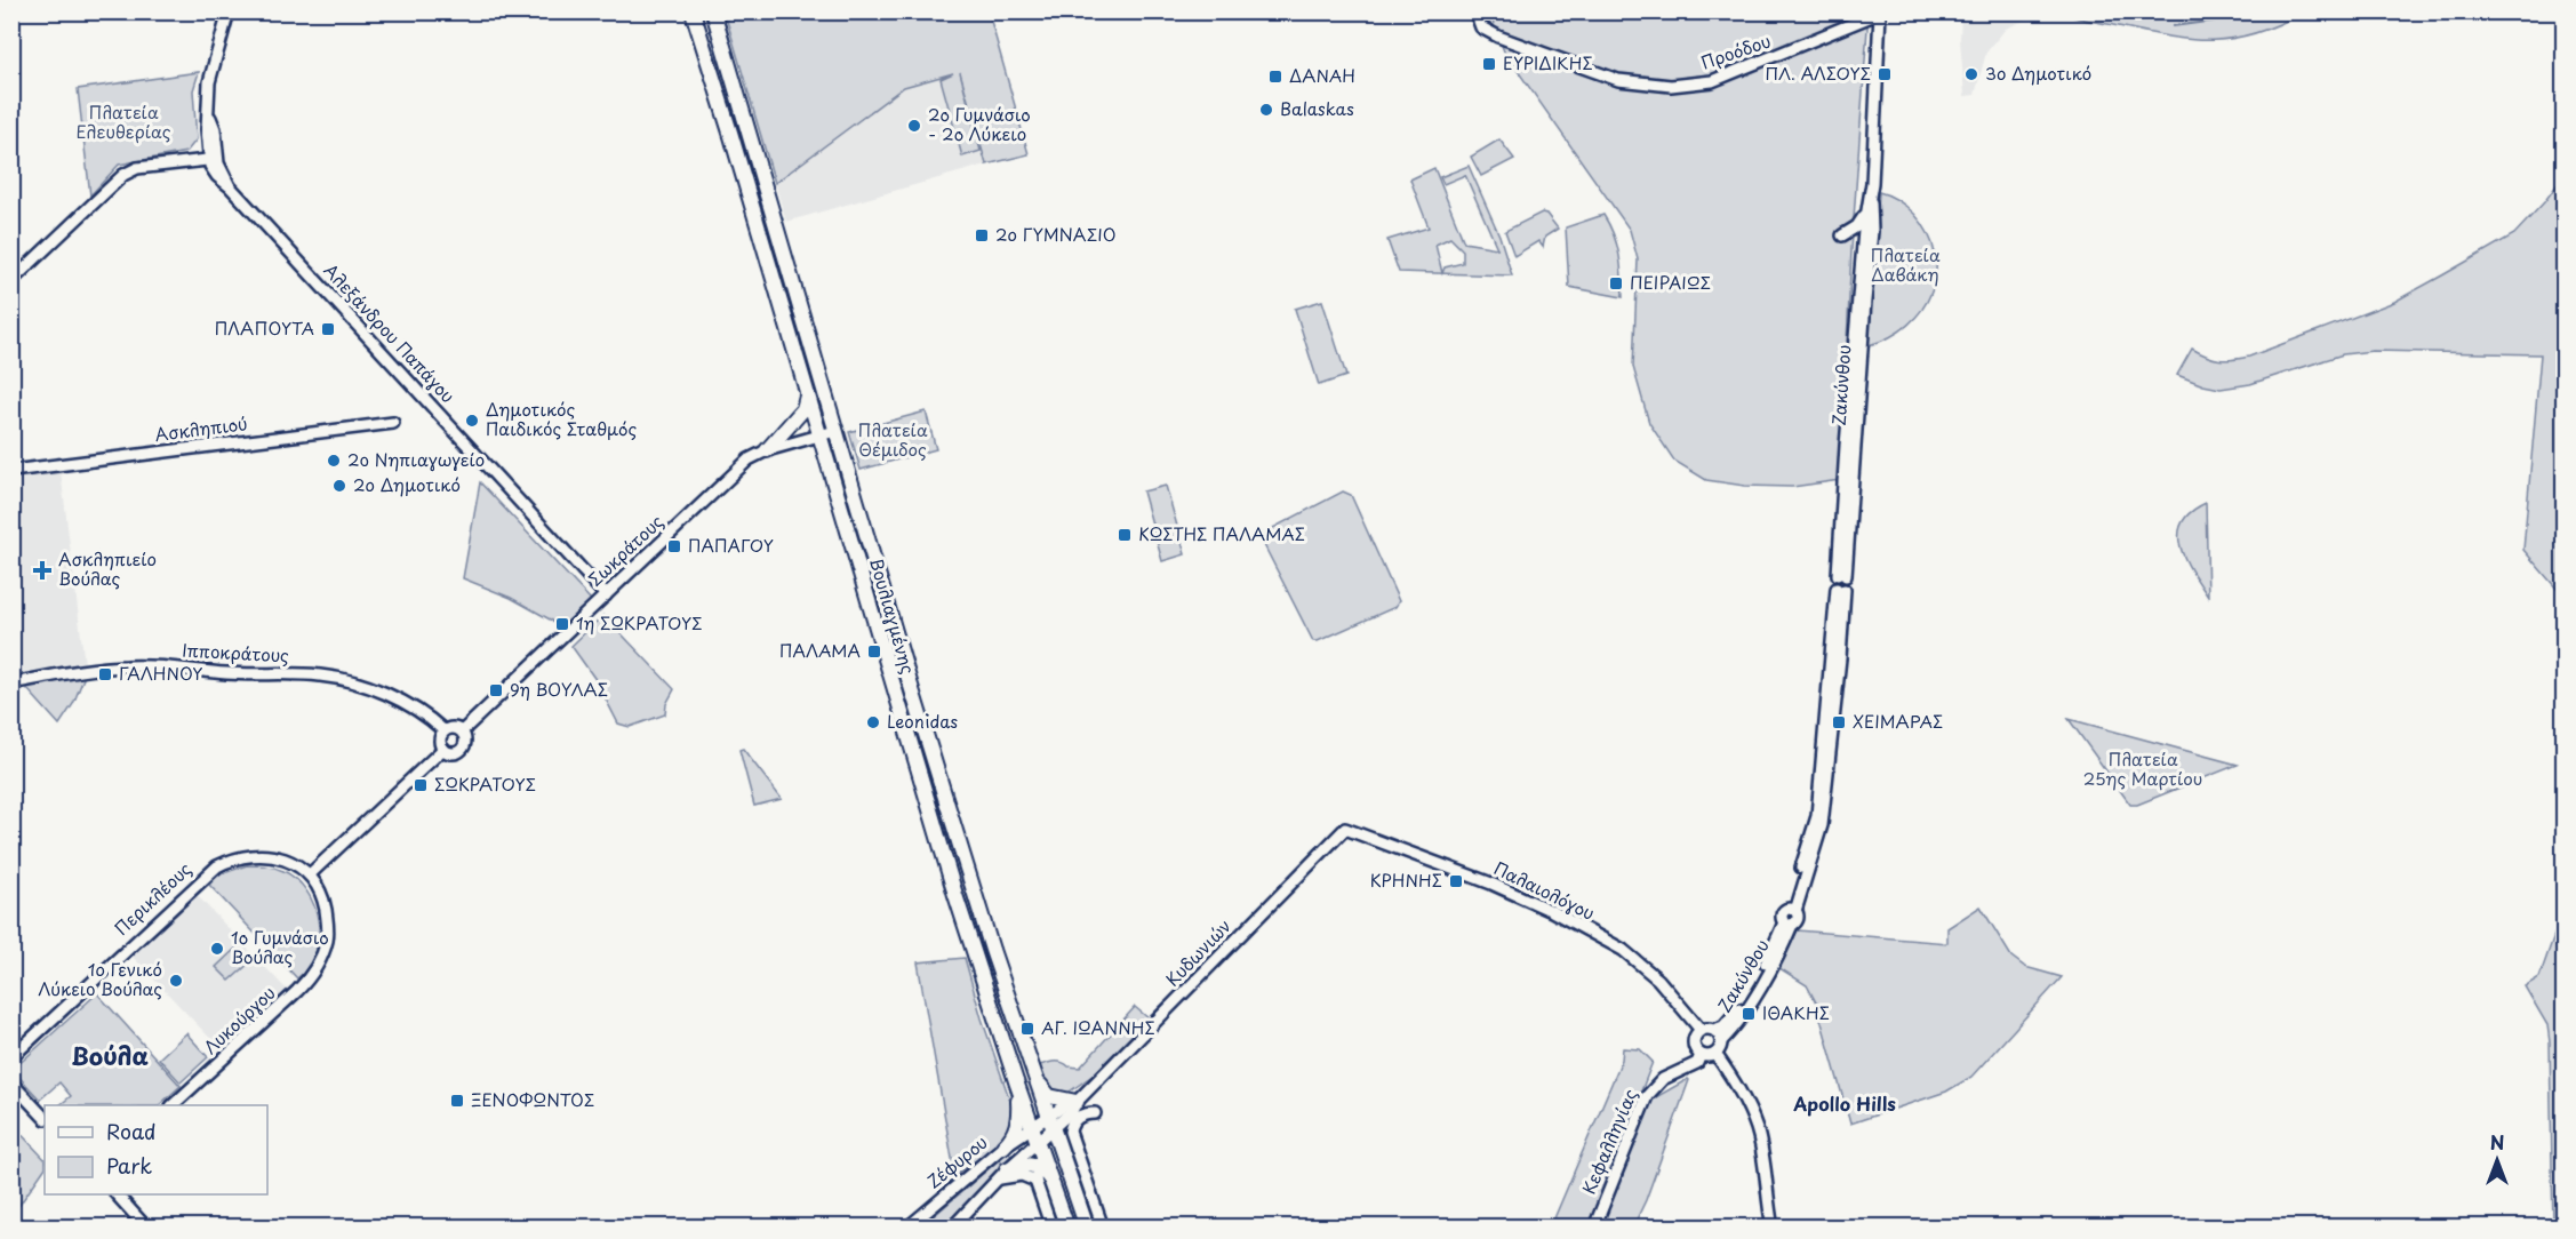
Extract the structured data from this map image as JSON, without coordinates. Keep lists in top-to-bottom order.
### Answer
{
  "streets": {
    "main road": ["Βουλιαγμένης"],
    "street": [
      "Προόδου",
      "Αλεξάνδρου Παπάγου",
      "Ζακύνθου",
      "Ασκληπιού",
      "Σωκράτους",
      "Ιπποκράτους",
      "Παλαιολόγου",
      "Περικλέους",
      "Κυδωνιών",
      "Λυκούργου",
      "Κεφαλληνίας",
      "Ζέφυρου"
    ]
  },
  "crossings": [
    ["Προόδου", "Ζακύνθου"],
    ["Αλεξάνδρου Παπάγου", "Σωκράτους"],
    ["Ζακύνθου", "Παλαιολόγου"],
    ["Ζακύνθου", "Κεφαλληνίας"],
    ["Σωκράτους", "Βουλιαγμένης"],
    ["Σωκράτους", "Ιπποκράτους"],
    ["Σωκράτους", "Περικλέους"],
    ["Σωκράτους", "Λυκούργου"],
    ["Βουλιαγμένης", "Κυδωνιών"],
    ["Βουλιαγμένης", "Ζέφυρου"],
    ["Παλαιολόγου", "Κυδωνιών"],
    ["Παλαιολόγου", "Κεφαλληνίας"],
    ["Περικλέους", "Λυκούργου"],
    ["Κυδωνιών", "Ζέφυρου"]
  ],
  "districts": ["Βούλα", "Apollo Hills"],
  "parks": [
    "Πλατεία Ελευθερίας",
    "Πλατεία Δαβάκη",
    "Πλατεία Θέμιδος",
    "Πλατεία 25ης Μαρτίου"
  ],
  "places": {
    "transit": [
      "ΕΥΡΙΔΙΚΗΣ",
      "ΠΛ. ΑΛΣΟΥΣ",
      "ΔΑΝΑΗ",
      "2ο ΓΥΜΝΑΣΙΟ",
      "ΠΕΙΡΑΙΩΣ",
      "ΠΛΑΠΟΥΤΑ",
      "ΚΩΣΤΗΣ ΠΑΛΑΜΑΣ",
      "ΠΑΠΑΓΟΥ",
      "1η ΣΩΚΡΑΤΟΥΣ",
      "ΠΑΛΑΜΑ",
      "ΓΑΛΗΝΟΥ",
      "9η ΒΟΥΛΑΣ",
      "ΧΕΙΜΑΡΑΣ",
      "ΣΩΚΡΑΤΟΥΣ",
      "ΚΡΗΝΗΣ",
      "ΙΘΑΚΗΣ",
      "ΑΓ. ΙΩΑΝΝΗΣ",
      "ΞΕΝΟΦΩΝΤΟΣ"
    ],
    "other": [
      "3ο Δημοτικό",
      "Balaskas",
      "2ο Γυμνάσιο - 2ο Λύκειο",
      "Δημοτικός Παιδικός Σταθμός",
      "2ο Νηπιαγωγείο",
      "2ο Δημοτικό",
      "Leonidas",
      "1ο Γυμνάσιο Βούλας",
      "1ο Γενικό Λύκειο Βούλας"
    ],
    "health": ["Ασκληπιείο Βούλας"]
  },
  "legend": ["Road", "Park"],
  "north": "top"
}
